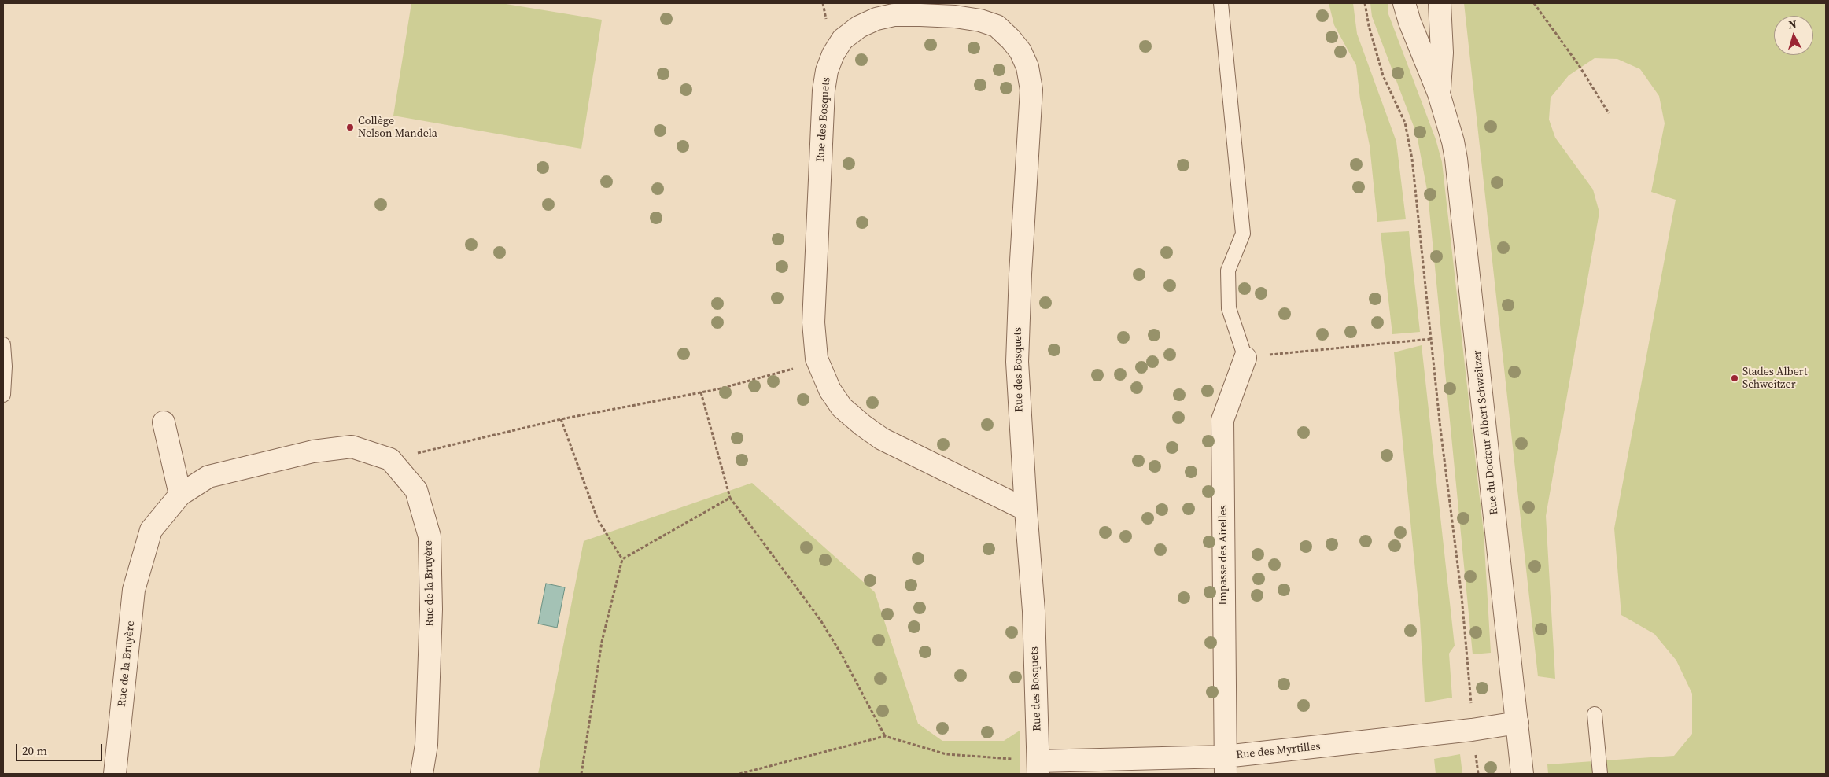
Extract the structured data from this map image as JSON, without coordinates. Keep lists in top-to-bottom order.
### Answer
{
  "streets": {
    "street": [
      "Rue des Bosquets",
      "Rue du Docteur Albert Schweitzer",
      "Impasse des Airelles",
      "Rue de la Bruyère",
      "Rue des Myrtilles"
    ]
  },
  "crossings": [
    ["Rue des Bosquets", "Rue des Myrtilles"],
    ["Rue du Docteur Albert Schweitzer", "Rue des Myrtilles"],
    ["Impasse des Airelles", "Rue des Myrtilles"]
  ],
  "places": ["Collège Nelson Mandela", "Stades Albert Schweitzer"],
  "scale_bar": "20 m",
  "north": "top"
}
